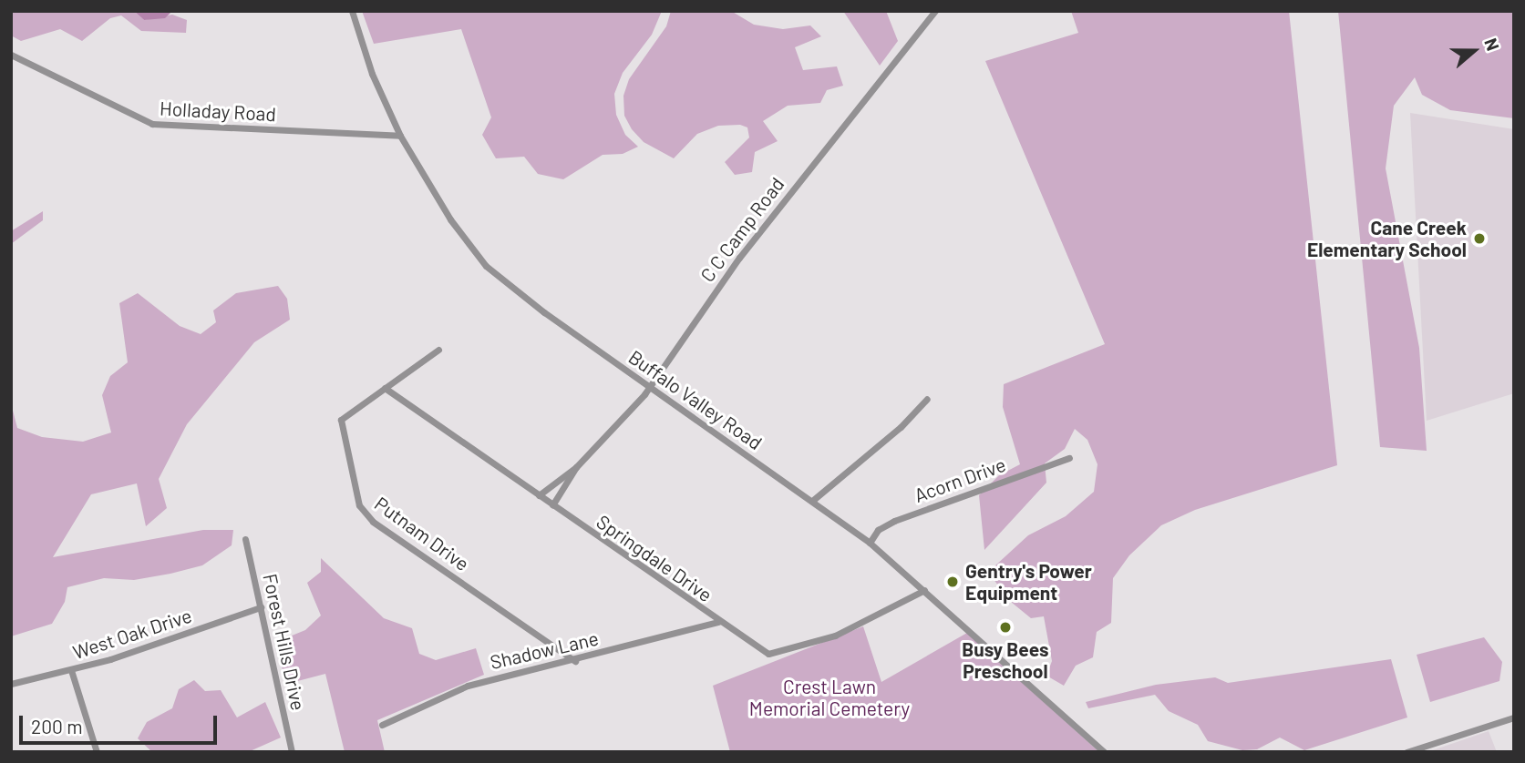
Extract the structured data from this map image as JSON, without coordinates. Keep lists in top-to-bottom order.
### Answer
{
  "streets": {
    "street": [
      "Holladay Road",
      "C C Camp Road",
      "Buffalo Valley Road",
      "Acorn Drive",
      "Putnam Drive",
      "Springdale Drive",
      "West Oak Drive",
      "Forest Hills Drive",
      "Shadow Lane"
    ]
  },
  "crossings": [
    ["Holladay Road", "Buffalo Valley Road"],
    ["C C Camp Road", "Buffalo Valley Road"],
    ["Buffalo Valley Road", "Acorn Drive"],
    ["Buffalo Valley Road", "Springdale Drive"],
    ["Putnam Drive", "Springdale Drive"],
    ["Putnam Drive", "Shadow Lane"],
    ["Springdale Drive", "Shadow Lane"],
    ["West Oak Drive", "Forest Hills Drive"]
  ],
  "parks": ["Crest Lawn Memorial Cemetery"],
  "places": ["Cane Creek Elementary School", "Gentry's Power Equipment", "Busy Bees Preschool"],
  "scale_bar": "200 m",
  "north": "right"
}
